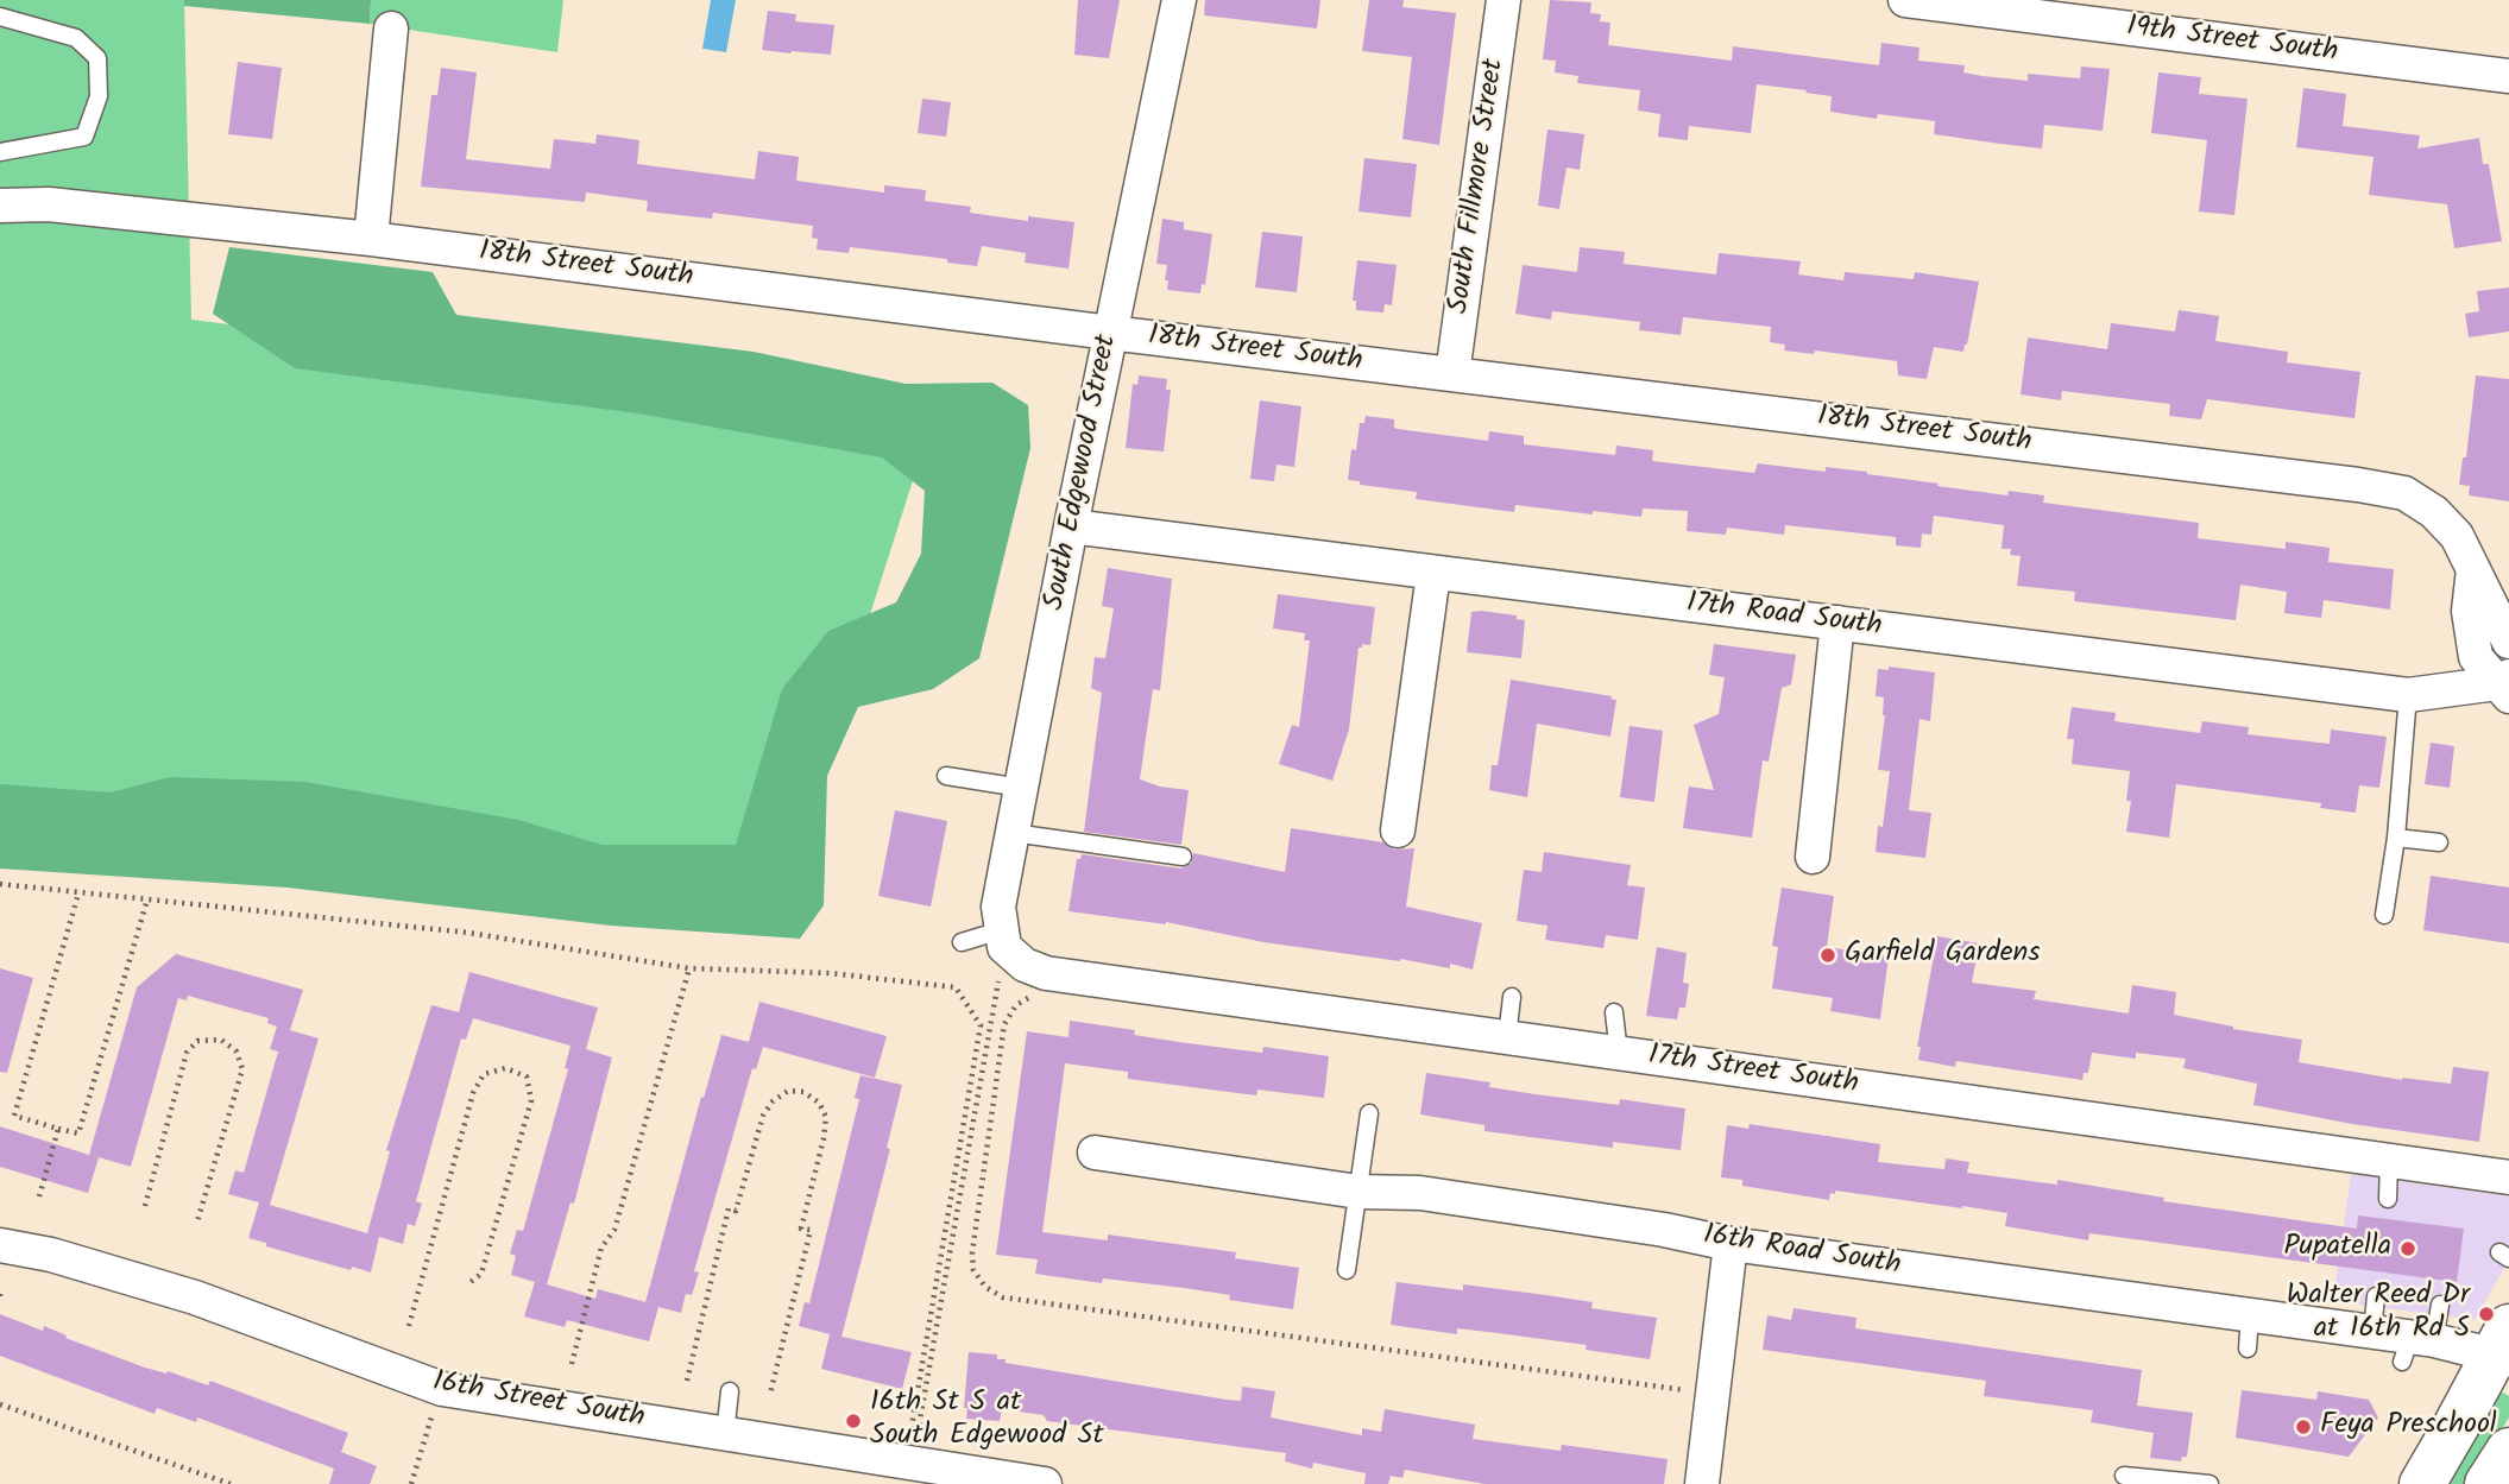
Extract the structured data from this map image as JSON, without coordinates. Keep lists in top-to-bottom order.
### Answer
{
  "streets": {
    "street": [
      "19th Street South",
      "South Fillmore Street",
      "18th Street South",
      "South Edgewood Street",
      "17th Road South",
      "17th Street South",
      "16th Road South",
      "16th Street South"
    ]
  },
  "crossings": [
    ["South Fillmore Street", "18th Street South"],
    ["18th Street South", "South Edgewood Street"],
    ["South Edgewood Street", "17th Road South"],
    ["South Edgewood Street", "17th Street South"]
  ],
  "places": [
    "Garfield Gardens",
    "Pupatella",
    "Walter Reed Dr at 16th Rd S",
    "16th St S at South Edgewood St",
    "Feya Preschool"
  ]
}
